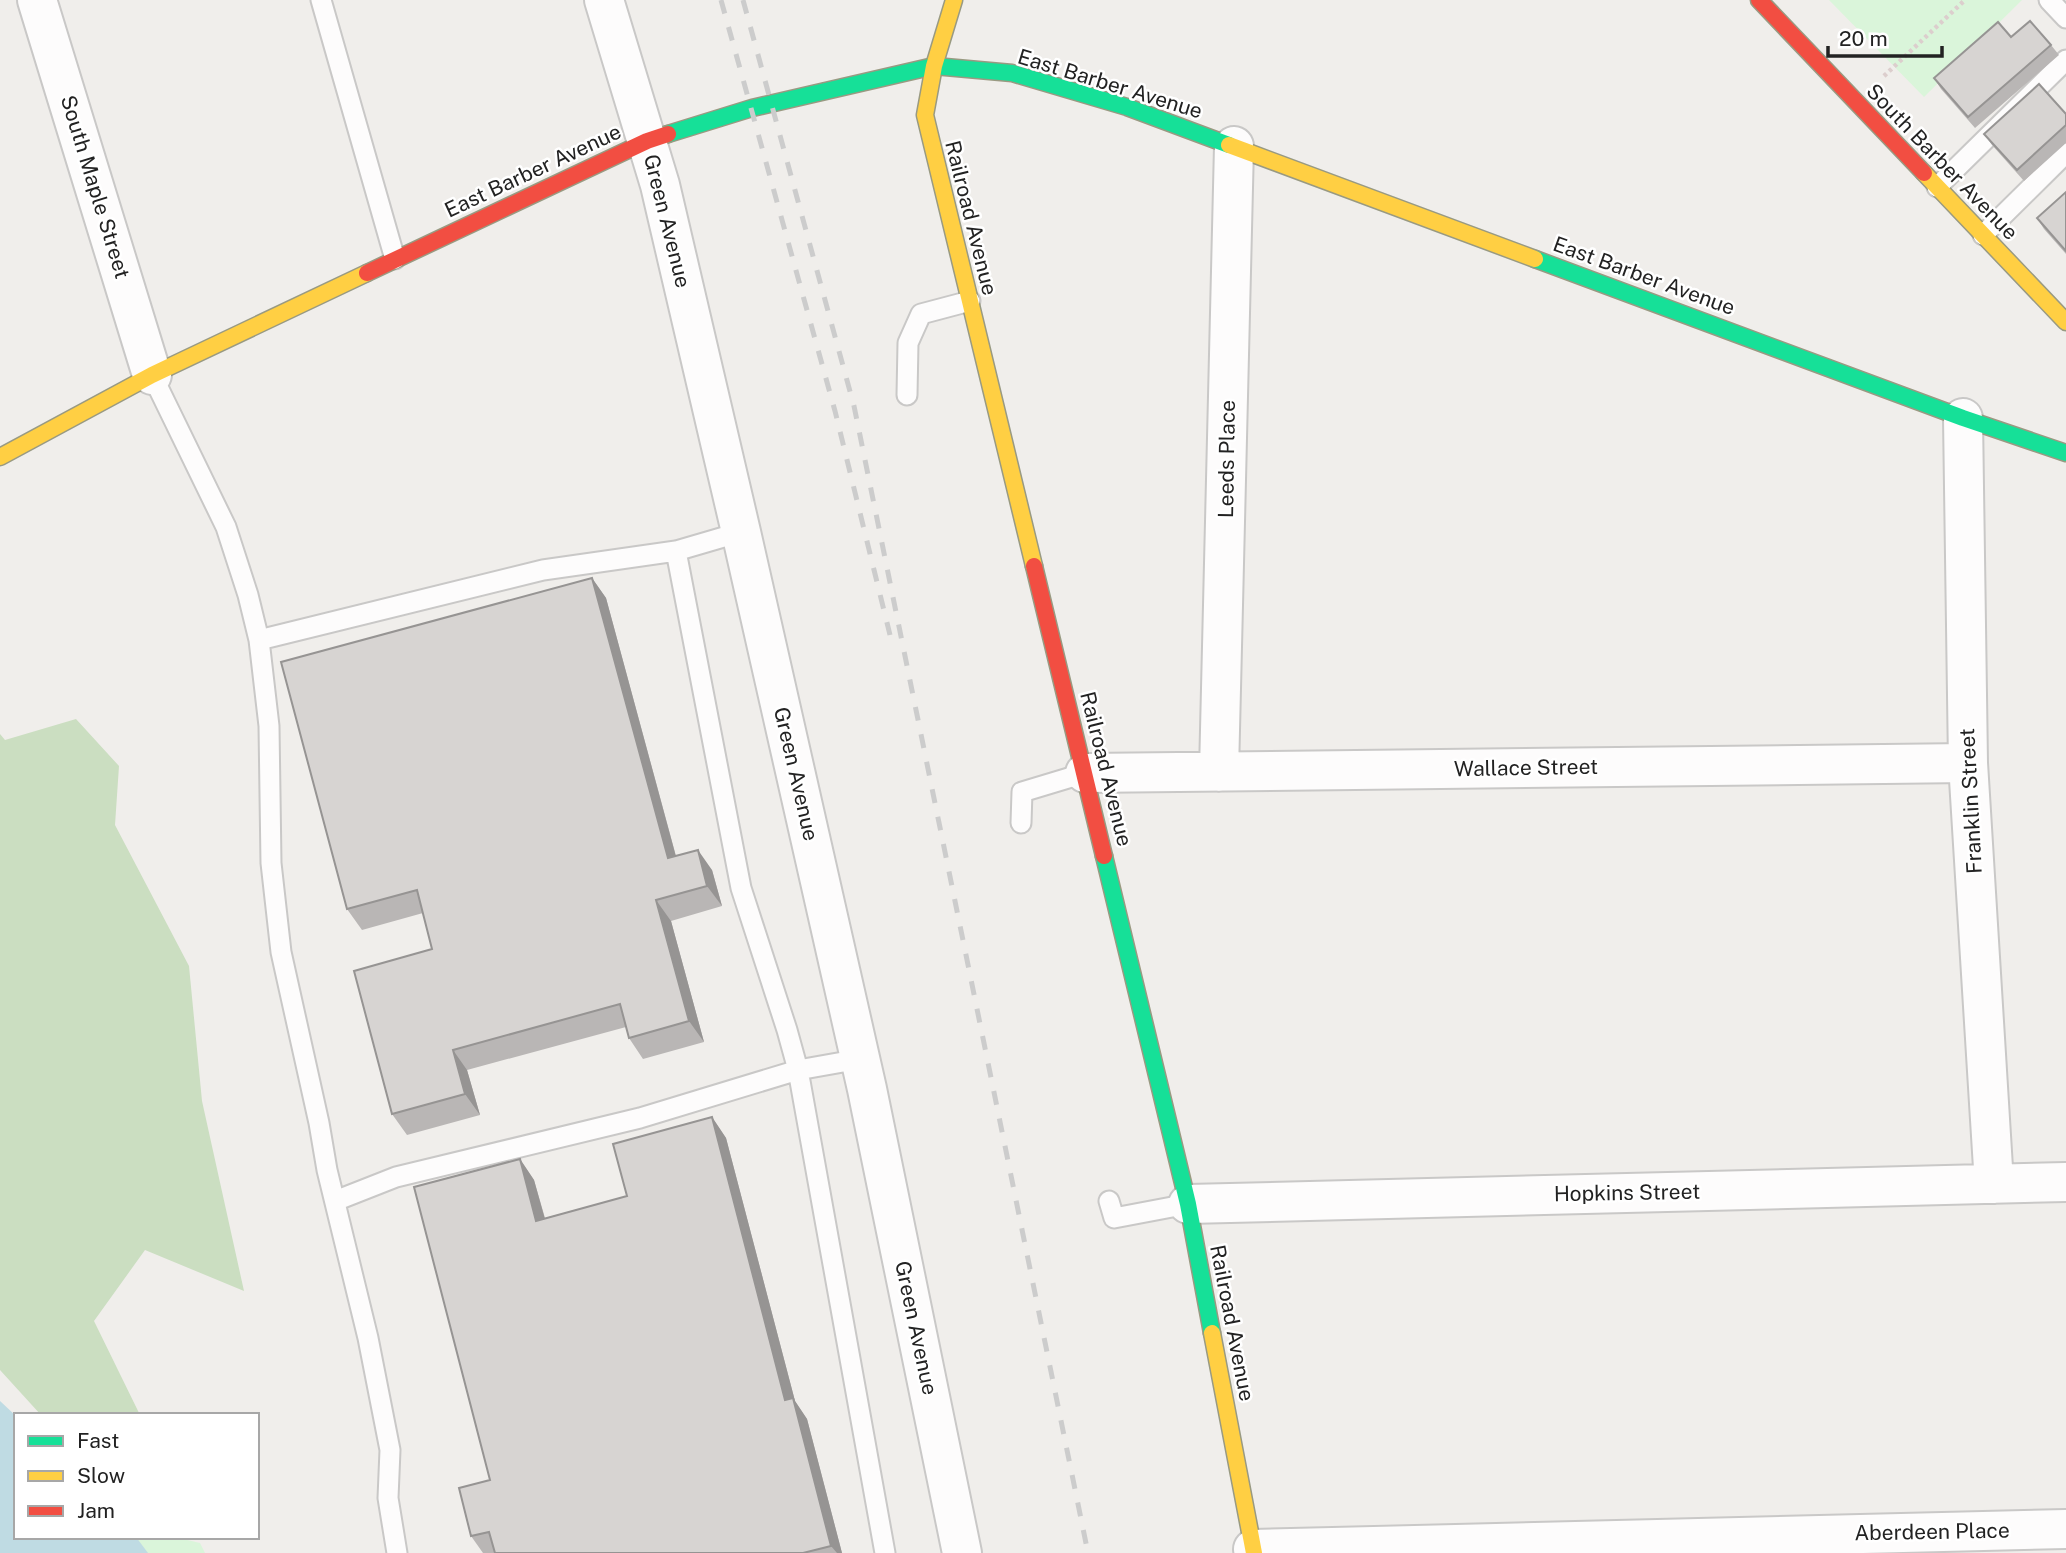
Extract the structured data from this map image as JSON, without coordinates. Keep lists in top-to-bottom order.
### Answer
{
  "streets": {
    "street": [
      "East Barber Avenue",
      "South Barber Avenue",
      "South Maple Street",
      "Railroad Avenue",
      "Green Avenue",
      "Leeds Place",
      "Wallace Street",
      "Franklin Street",
      "Hopkins Street",
      "Aberdeen Place"
    ]
  },
  "crossings": [
    ["East Barber Avenue", "South Maple Street"],
    ["East Barber Avenue", "Railroad Avenue"],
    ["East Barber Avenue", "Green Avenue"],
    ["East Barber Avenue", "Leeds Place"],
    ["East Barber Avenue", "Franklin Street"],
    ["Railroad Avenue", "Wallace Street"],
    ["Railroad Avenue", "Hopkins Street"],
    ["Railroad Avenue", "Aberdeen Place"],
    ["Leeds Place", "Wallace Street"],
    ["Wallace Street", "Franklin Street"],
    ["Franklin Street", "Hopkins Street"]
  ],
  "legend": ["Fast", "Slow", "Jam"],
  "scale_bar": "20 m"
}
